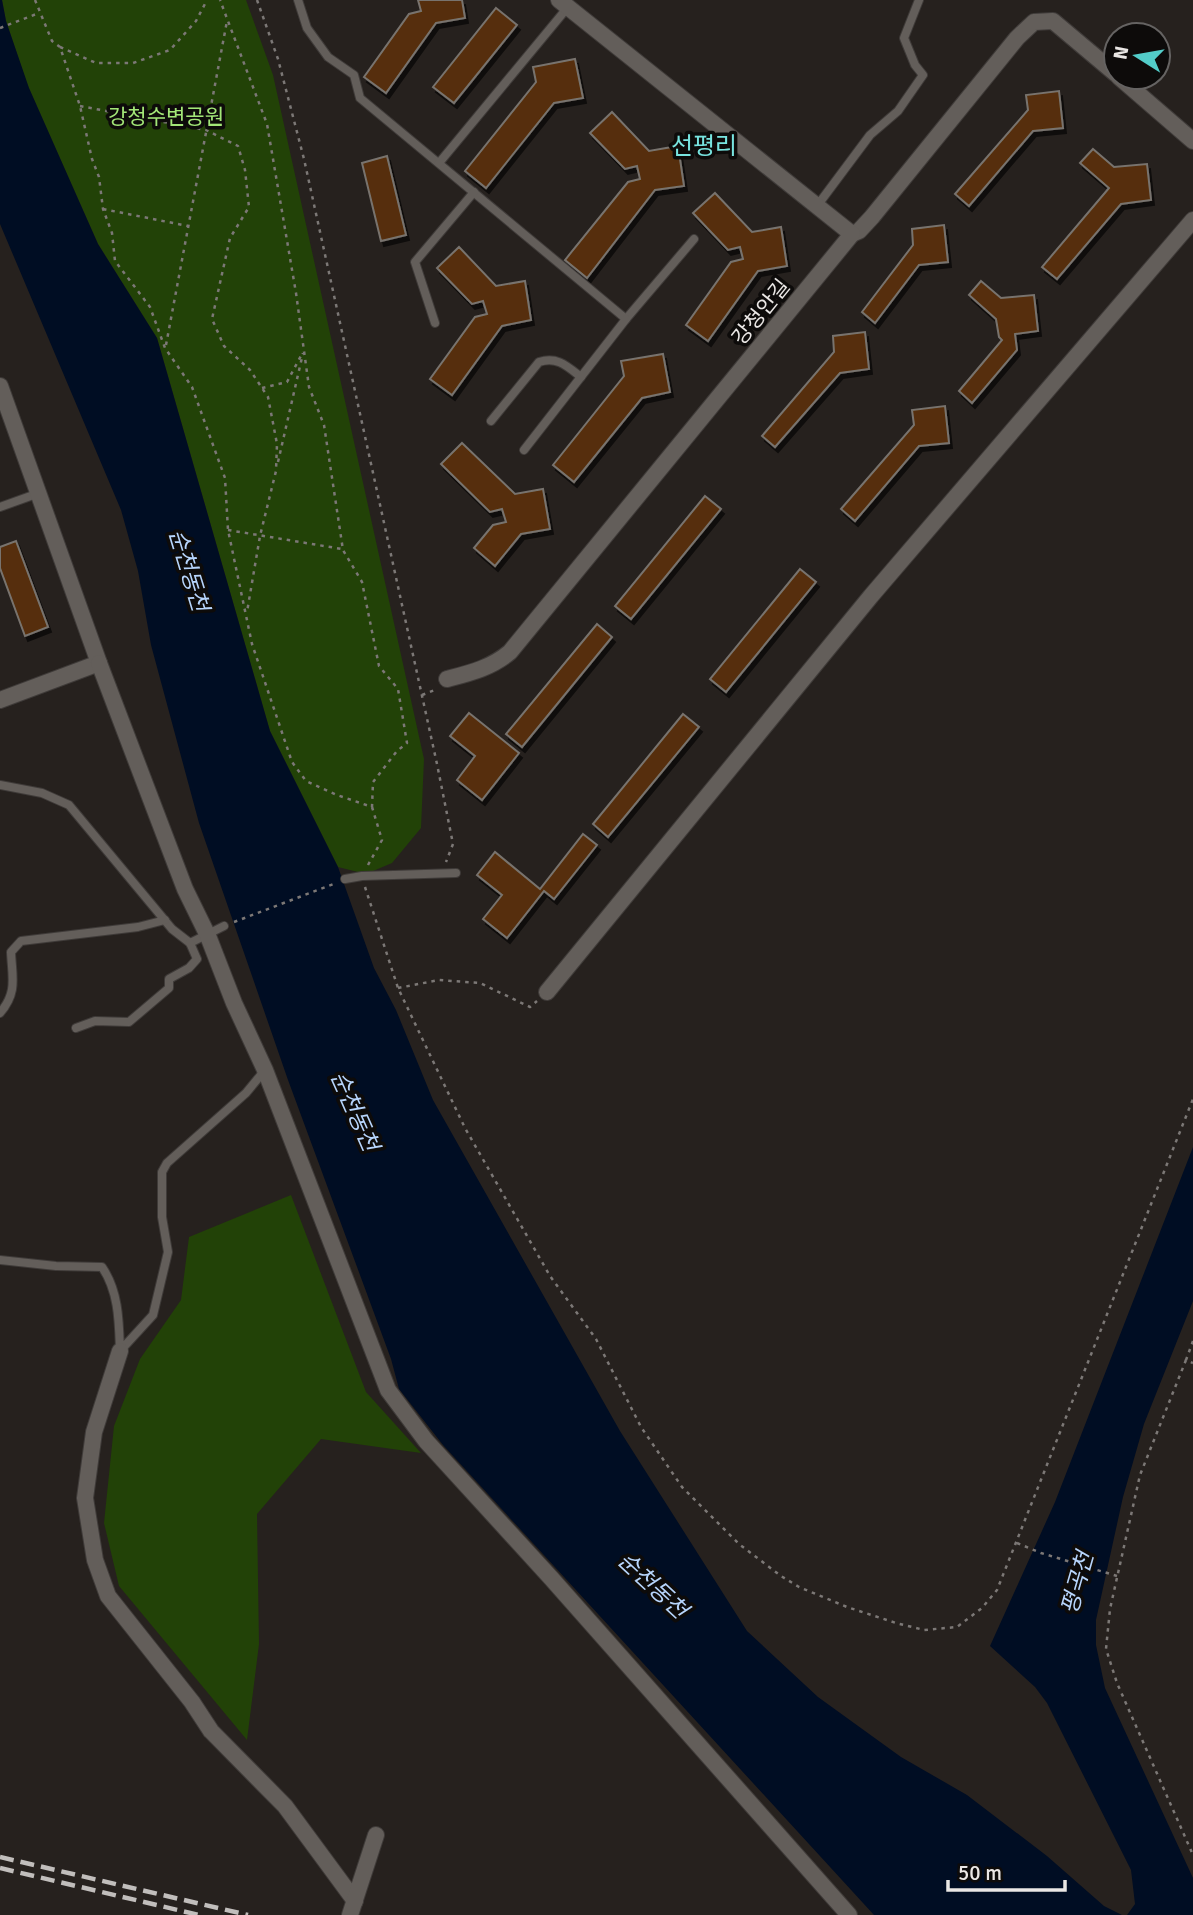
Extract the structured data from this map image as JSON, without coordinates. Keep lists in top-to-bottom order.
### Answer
{
  "streets": {
    "street": ["강청안길"]
  },
  "districts": ["선평리"],
  "water": ["순천동천", "평곡천"],
  "parks": ["강청수변공원"],
  "scale_bar": "50 m",
  "north": "left"
}
